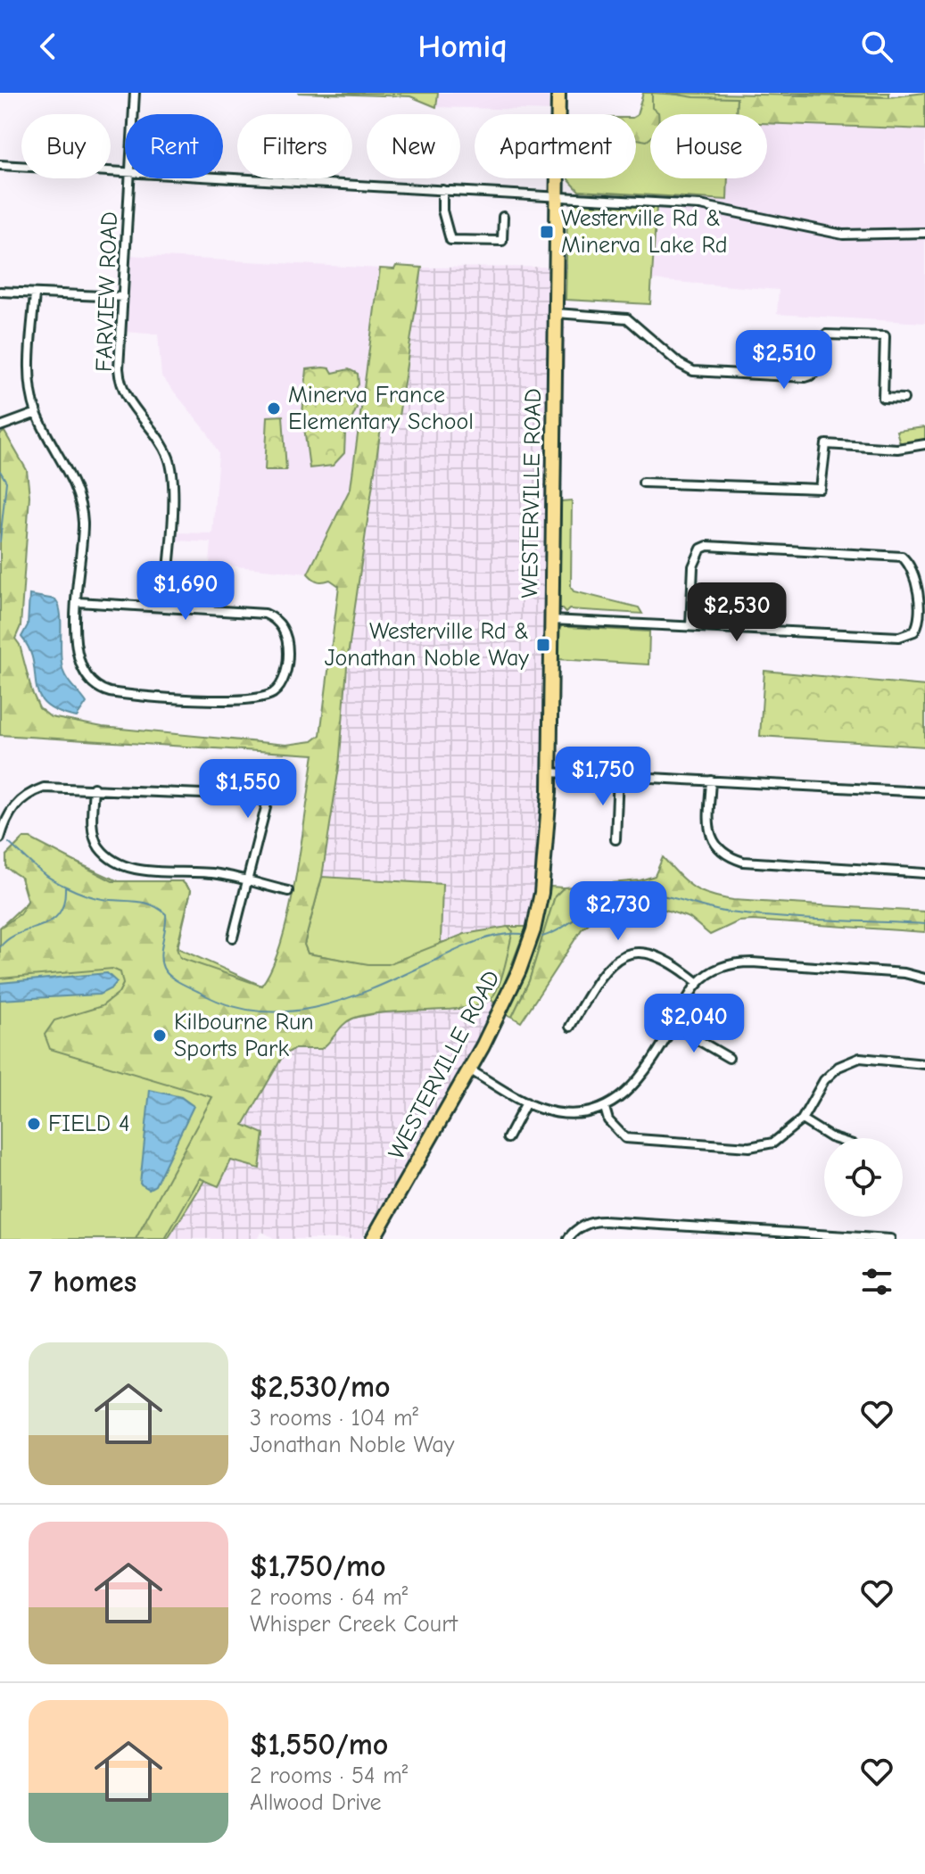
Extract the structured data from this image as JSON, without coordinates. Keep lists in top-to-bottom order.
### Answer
{
  "streets": {
    "main road": ["WESTERVILLE ROAD"],
    "street": ["FARVIEW ROAD"]
  },
  "places": {
    "transit": ["Westerville Rd & Minerva Lake Rd", "Westerville Rd & Jonathan Noble Way"],
    "other": ["Minerva France Elementary School", "Kilbourne Run Sports Park", "FIELD 4"]
  },
  "page": {
    "header": "Homiq",
    "chip": [
      "Buy",
      "Rent",
      "Filters",
      "New",
      "Apartment",
      "House"
    ],
    "price": [
      "$2,510",
      "$1,690",
      "$2,530",
      "$1,750",
      "$1,550",
      "$2,730",
      "$2,040"
    ],
    "heading": "7 homes",
    "list": [
      {
        "name": "$2,530/mo",
        "note": "3 rooms · 104 m² · Jonathan Noble Way"
      },
      {
        "name": "$1,750/mo",
        "note": "2 rooms · 64 m² · Whisper Creek Court"
      },
      {
        "name": "$1,550/mo",
        "note": "2 rooms · 54 m² · Allwood Drive"
      }
    ]
  }
}
